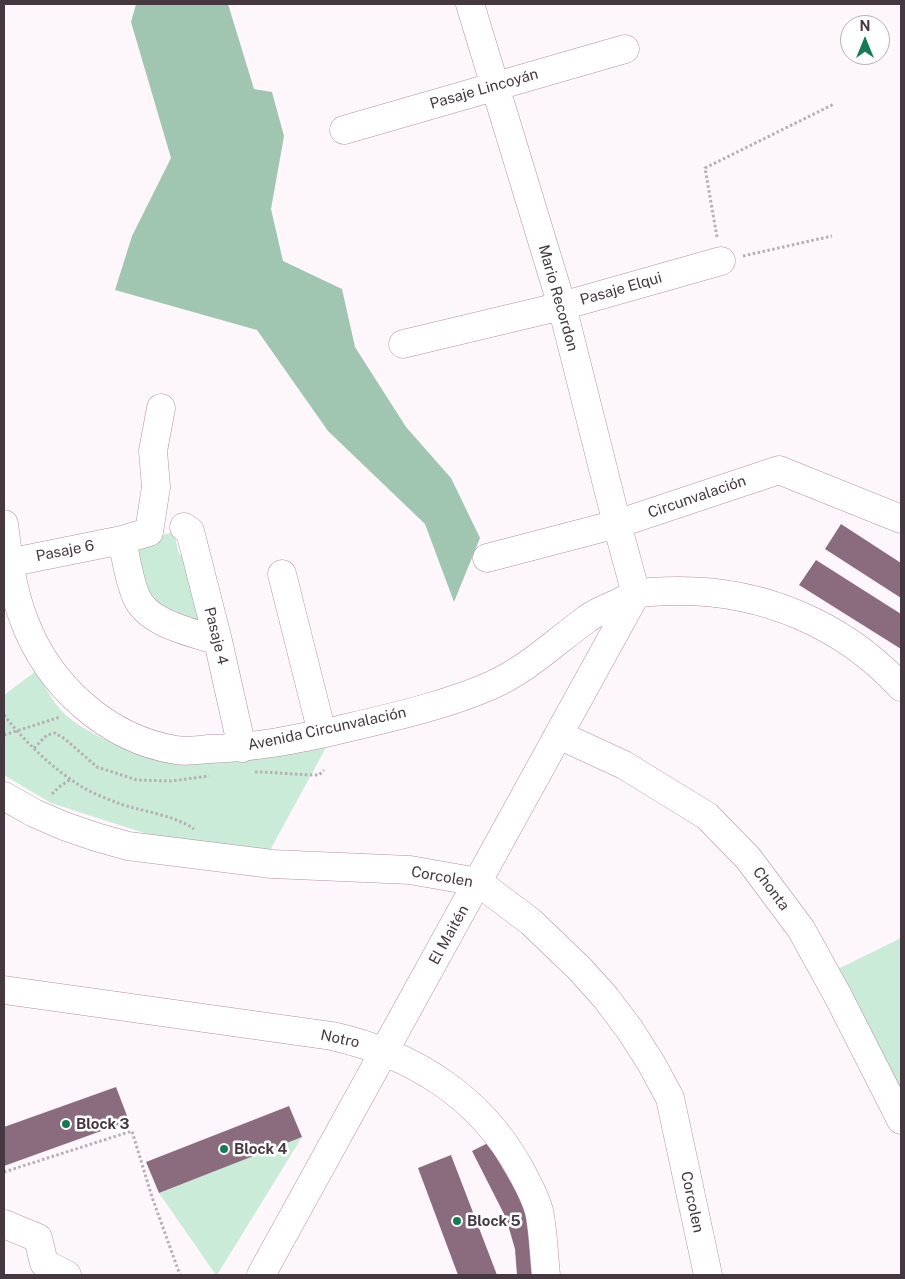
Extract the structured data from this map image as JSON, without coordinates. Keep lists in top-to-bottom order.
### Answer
{
  "streets": {
    "street": [
      "Pasaje Lincoyán",
      "Pasaje Elqui",
      "Mario Recordon",
      "Circunvalación",
      "Pasaje 6",
      "Pasaje 4",
      "Avenida Circunvalación",
      "Corcolen",
      "Chonta",
      "El Maitén",
      "Notro"
    ]
  },
  "crossings": [
    ["Pasaje Lincoyán", "Mario Recordon"],
    ["Pasaje Elqui", "Mario Recordon"],
    ["Mario Recordon", "Circunvalación"],
    ["Mario Recordon", "Avenida Circunvalación"],
    ["Mario Recordon", "El Maitén"],
    ["Pasaje 6", "Avenida Circunvalación"],
    ["Pasaje 4", "Avenida Circunvalación"],
    ["Avenida Circunvalación", "El Maitén"],
    ["Corcolen", "El Maitén"],
    ["Chonta", "El Maitén"],
    ["El Maitén", "Notro"]
  ],
  "places": ["Block 3", "Block 4", "Block 5"],
  "north": "top"
}
